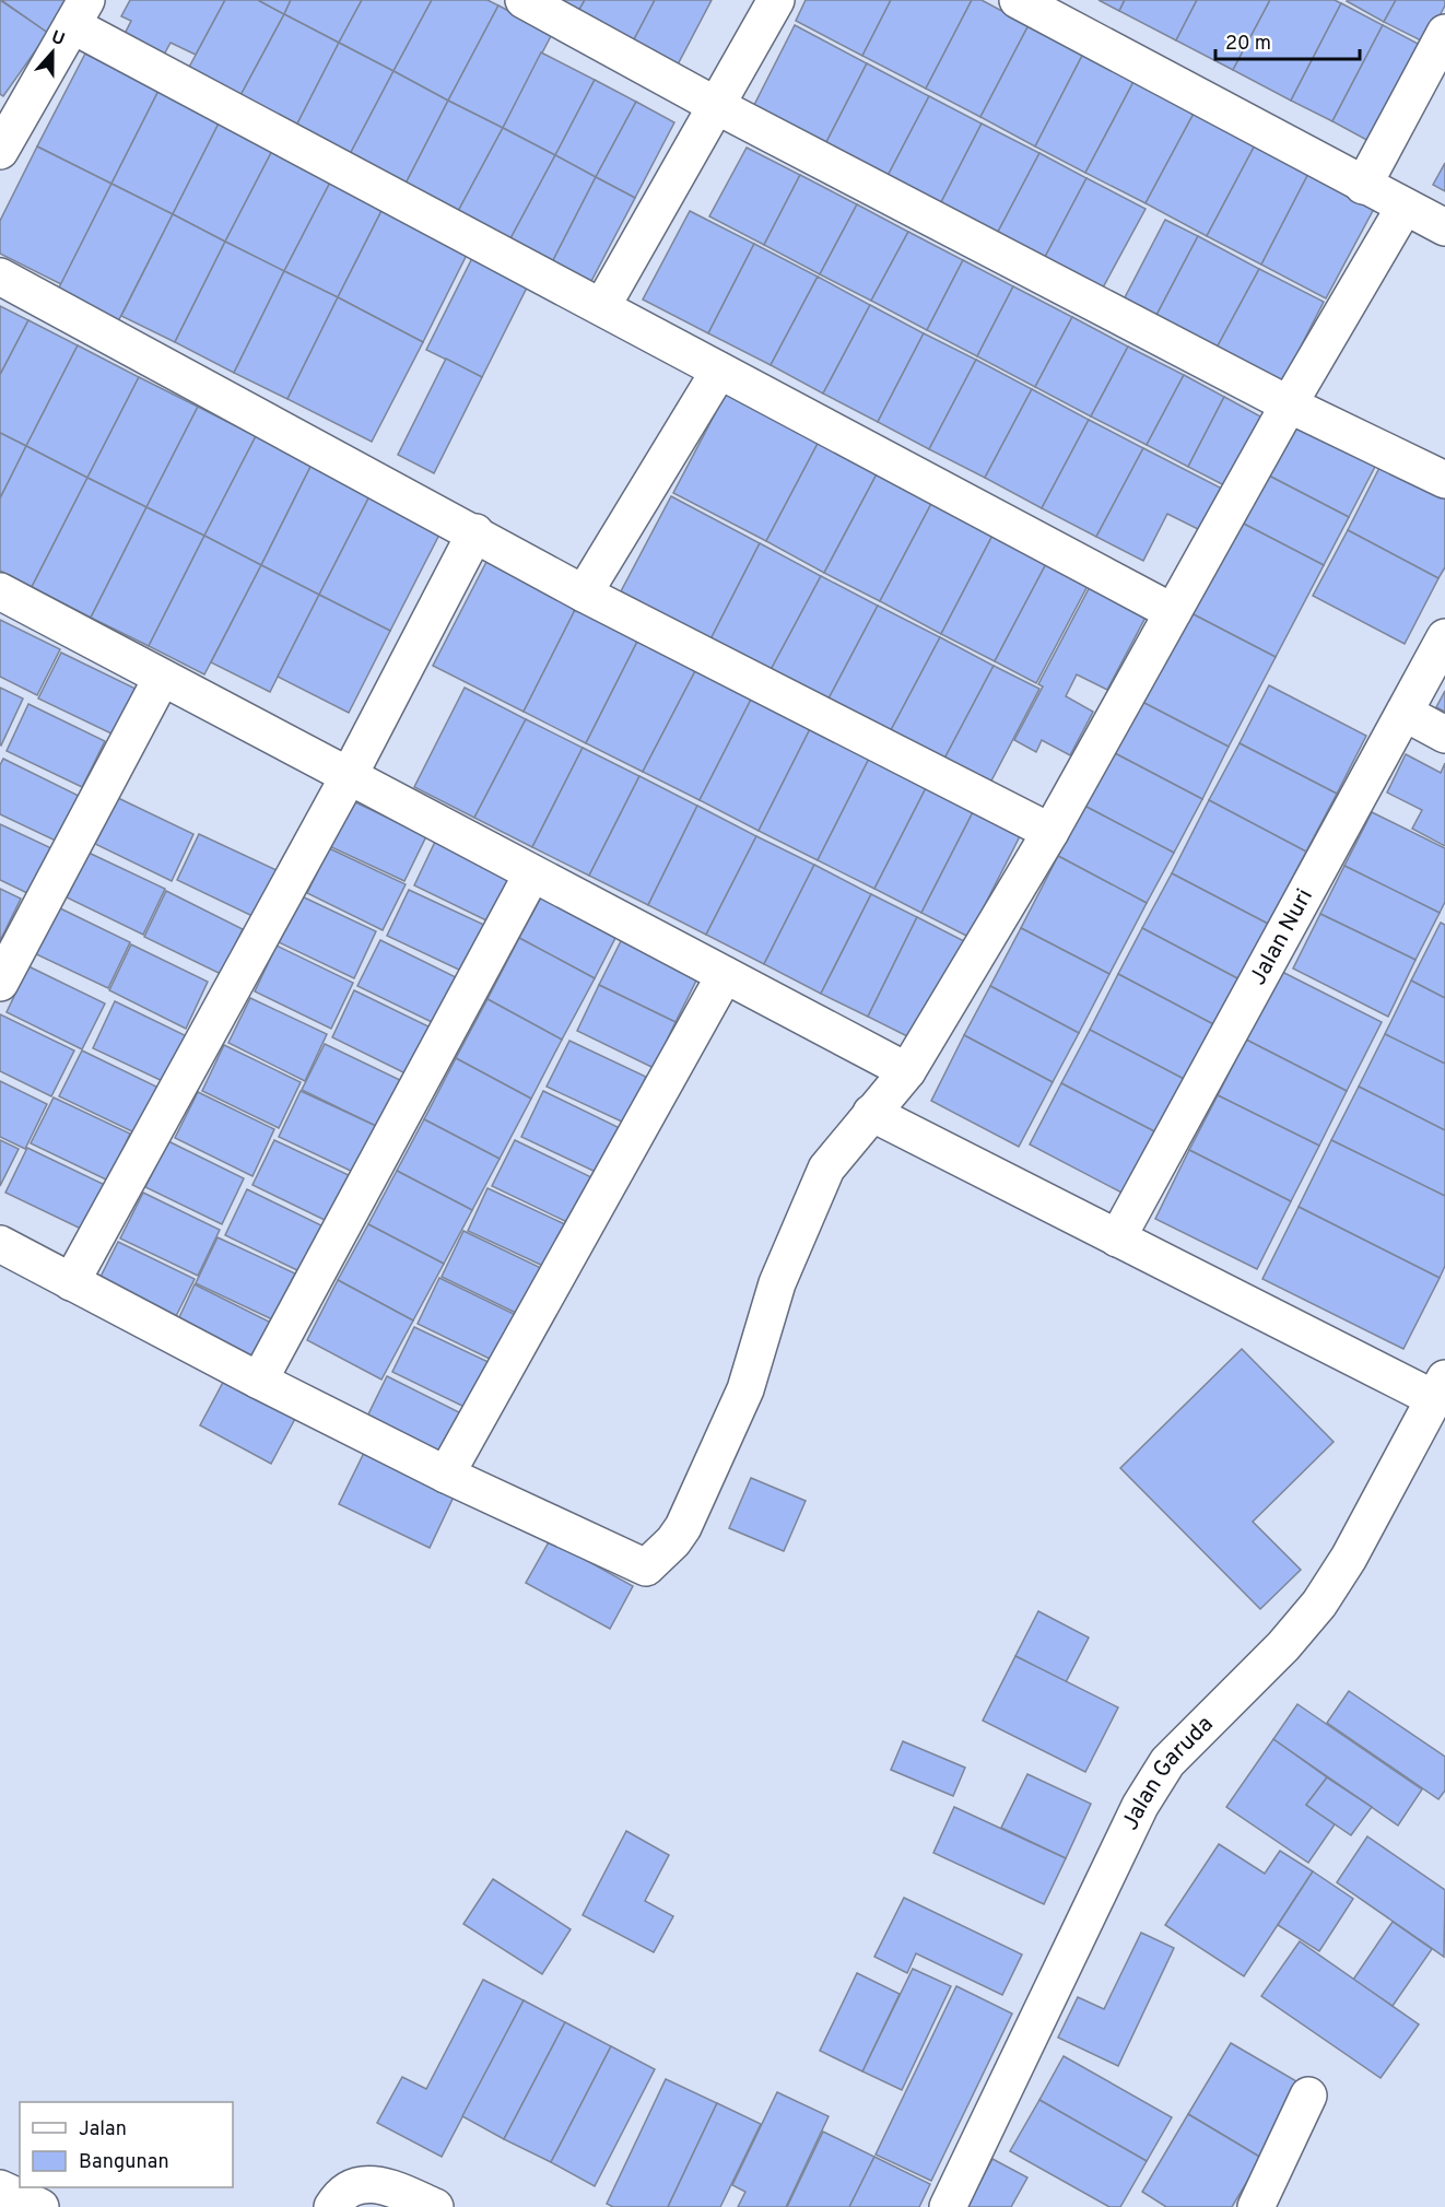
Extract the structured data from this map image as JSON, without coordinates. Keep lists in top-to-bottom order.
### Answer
{
  "streets": {
    "street": ["Jalan Nuri", "Jalan Garuda"]
  },
  "legend": ["Jalan", "Bangunan"],
  "scale_bar": "20 m",
  "north": "top"
}
